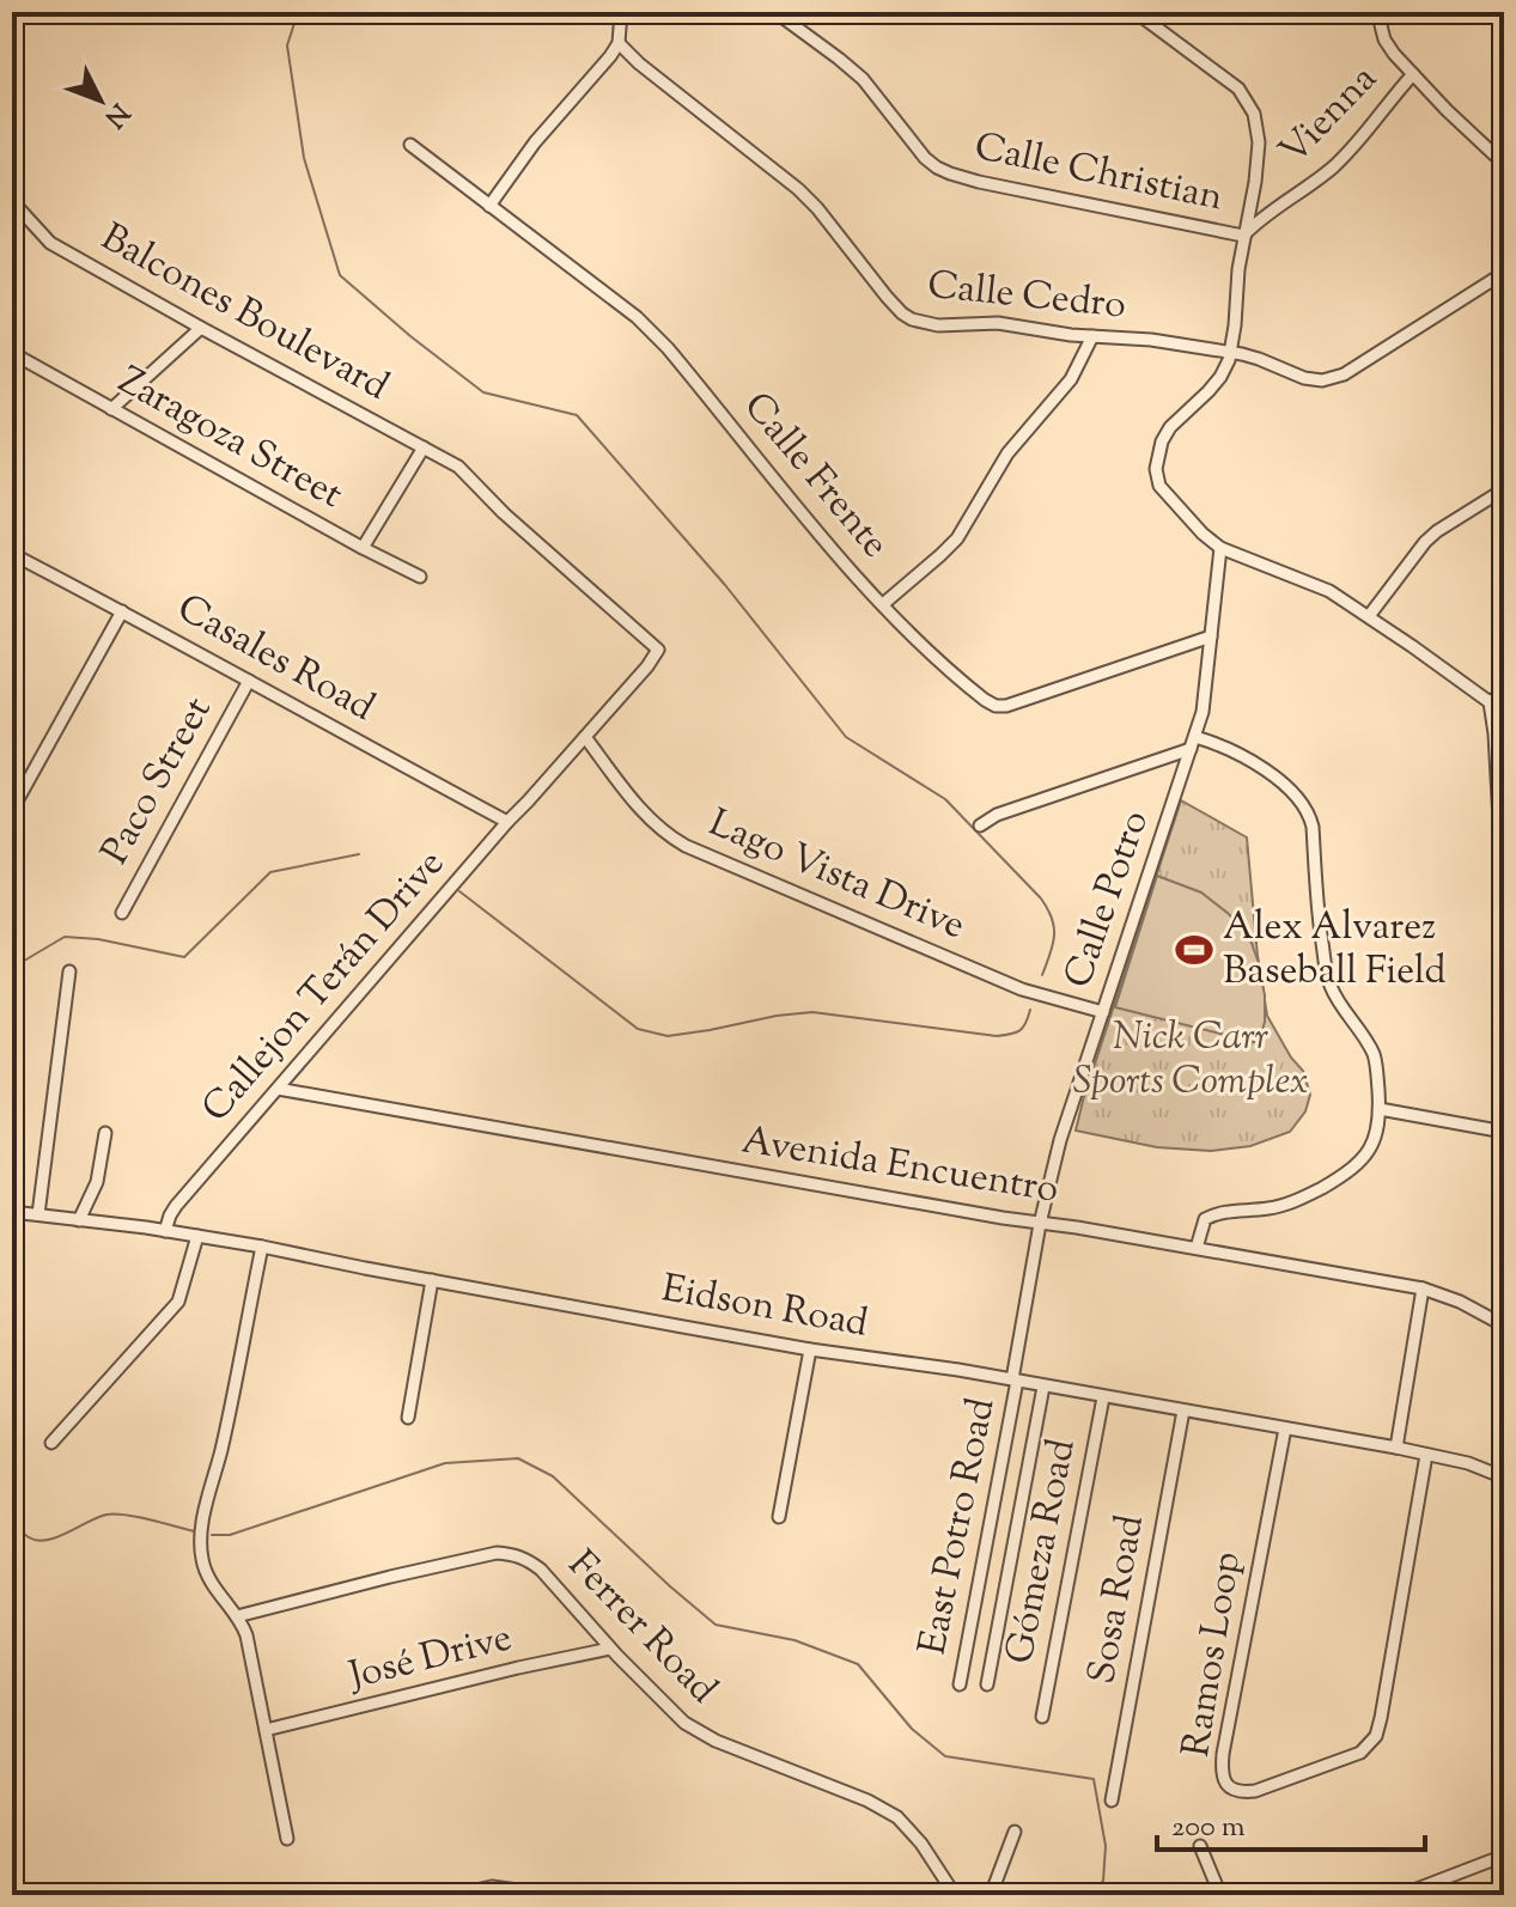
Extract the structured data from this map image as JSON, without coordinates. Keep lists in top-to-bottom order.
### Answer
{
  "streets": {
    "street": [
      "Vienna",
      "Calle Christian",
      "Calle Cedro",
      "Balcones Boulevard",
      "Zaragoza Street",
      "Calle Frente",
      "Casales Road",
      "Paco Street",
      "Lago Vista Drive",
      "Calle Potro",
      "Callejon Terán Drive",
      "Avenida Encuentro",
      "Eidson Road",
      "East Potro Road",
      "Gómeza Road",
      "Sosa Road",
      "Ferrer Road",
      "Ramos Loop",
      "José Drive"
    ]
  },
  "crossings": [
    ["Vienna", "Calle Christian"],
    ["Balcones Boulevard", "Callejon Terán Drive"],
    ["Calle Frente", "Calle Potro"],
    ["Casales Road", "Paco Street"],
    ["Casales Road", "Callejon Terán Drive"],
    ["Lago Vista Drive", "Calle Potro"],
    ["Lago Vista Drive", "Callejon Terán Drive"],
    ["Calle Potro", "Avenida Encuentro"],
    ["Calle Potro", "Eidson Road"],
    ["Calle Potro", "East Potro Road"],
    ["Callejon Terán Drive", "Avenida Encuentro"],
    ["Callejon Terán Drive", "Eidson Road"],
    ["Eidson Road", "East Potro Road"],
    ["Eidson Road", "Gómeza Road"],
    ["Eidson Road", "Sosa Road"],
    ["Eidson Road", "Ramos Loop"],
    ["Ferrer Road", "José Drive"]
  ],
  "parks": ["Nick Carr Sports Complex"],
  "places": {
    "sports": ["Alex Alvarez Baseball Field"]
  },
  "scale_bar": "200 m",
  "north": "bottom right"
}
